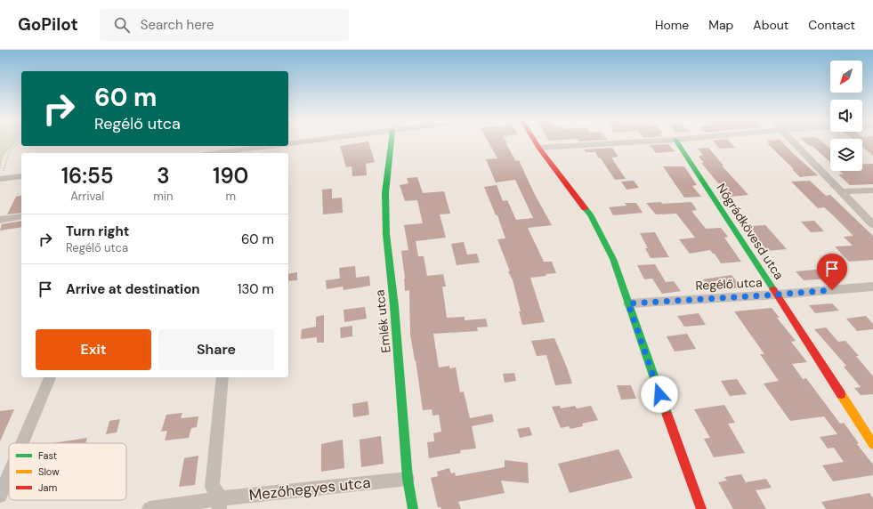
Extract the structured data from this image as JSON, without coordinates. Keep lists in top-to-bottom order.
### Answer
{
  "streets": {
    "street": [
      "Nógrádkövesd utca",
      "Regélő utca",
      "Emlék utca",
      "Mezőhegyes utca"
    ]
  },
  "crossings": [
    ["Nógrádkövesd utca", "Regélő utca"],
    ["Emlék utca", "Mezőhegyes utca"]
  ],
  "legend": ["Fast", "Slow", "Jam"],
  "north": "bottom left",
  "page": {
    "header": "GoPilot",
    "search": "Search here",
    "nav": [
      "Home",
      "Map",
      "About",
      "Contact"
    ],
    "turn": ["60 m", "Regélő utca"],
    "eta": [
      "16:55",
      "Arrival",
      "3",
      "min",
      "190",
      "m"
    ],
    "list": [
      {
        "name": "Turn right",
        "note": "Regélő utca",
        "value": "60 m"
      },
      {
        "name": "Arrive at destination",
        "value": "130 m"
      }
    ],
    "buttons": ["Exit", "Share"]
  }
}
